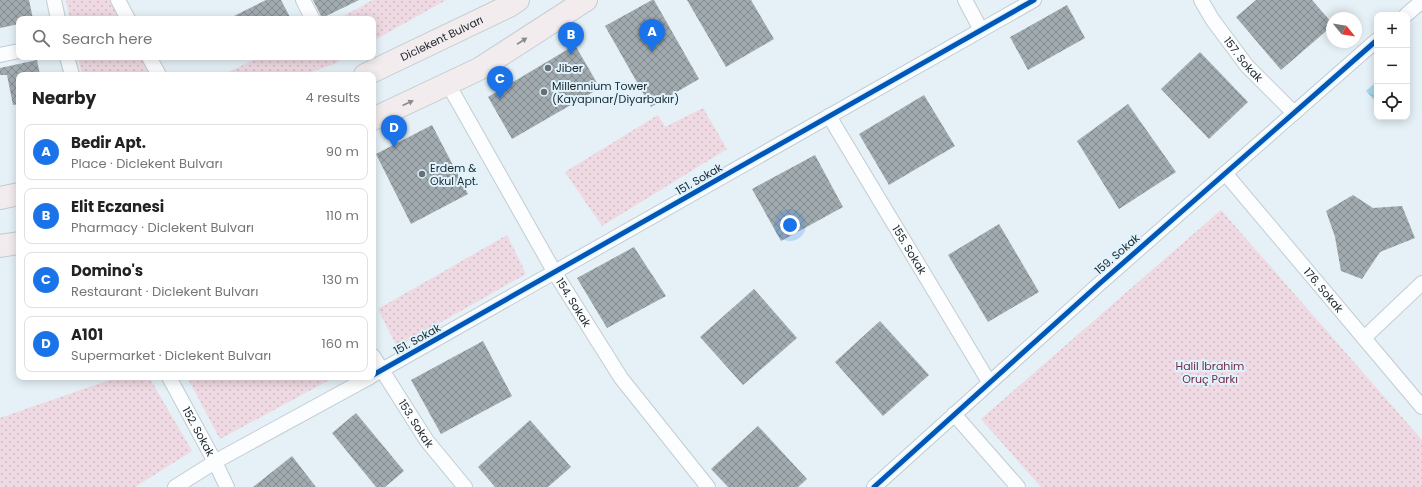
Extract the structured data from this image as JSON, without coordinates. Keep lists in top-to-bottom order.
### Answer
{
  "streets": {
    "main road": ["Diclekent Bulvarı"],
    "street": [
      "157. Sokak",
      "151. Sokak",
      "155. Sokak",
      "159. Sokak",
      "176. Sokak",
      "154. Sokak",
      "153. Sokak",
      "152. Sokak"
    ]
  },
  "crossings": [
    ["157. Sokak", "159. Sokak"],
    ["151. Sokak", "155. Sokak"],
    ["151. Sokak", "154. Sokak"],
    ["151. Sokak", "152. Sokak"],
    ["155. Sokak", "159. Sokak"],
    ["159. Sokak", "176. Sokak"]
  ],
  "parks": ["Halil İbrahim Oruç Parkı"],
  "places": ["Jiber", "Millennium Tower (Kayapınar/Diyarbakır)", "Erdem & Okul Apt."],
  "north": "bottom right",
  "page": {
    "map_buttons": ["+", "−"],
    "search": "Search here",
    "pins": [
      "A",
      "B",
      "C",
      "D"
    ],
    "heading": ["Nearby", "4 results"],
    "list": [
      {
        "mark": "A",
        "name": "Bedir Apt.",
        "note": "Place · Diclekent Bulvarı",
        "value": "90 m"
      },
      {
        "mark": "B",
        "name": "Elit Eczanesi",
        "note": "Pharmacy · Diclekent Bulvarı",
        "value": "110 m"
      },
      {
        "mark": "C",
        "name": "Domino's",
        "note": "Restaurant · Diclekent Bulvarı",
        "value": "130 m"
      },
      {
        "mark": "D",
        "name": "A101",
        "note": "Supermarket · Diclekent Bulvarı",
        "value": "160 m"
      }
    ]
  }
}
